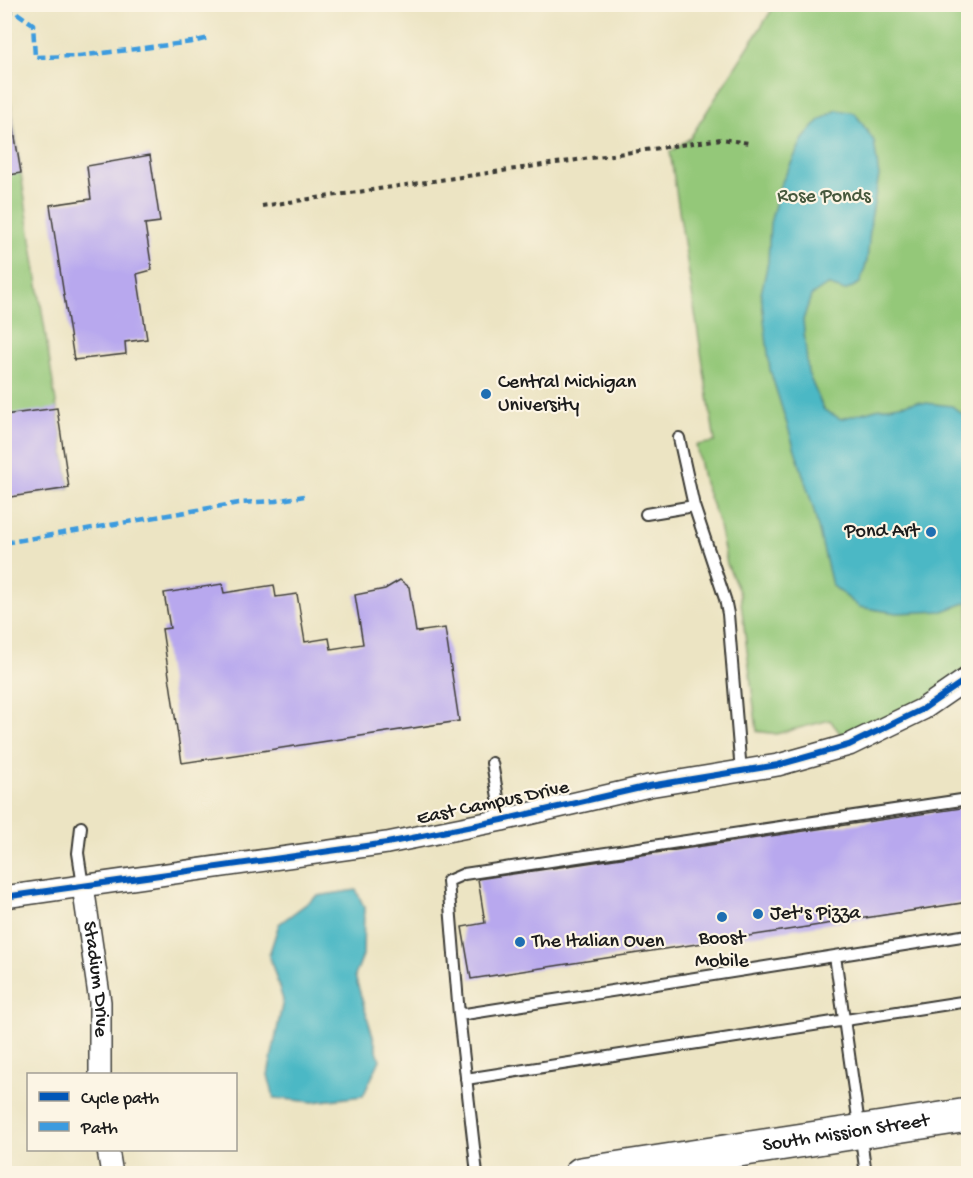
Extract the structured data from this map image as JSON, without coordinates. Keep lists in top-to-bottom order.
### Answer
{
  "streets": {
    "main road": ["South Mission Street"],
    "street": ["East Campus Drive", "Stadium Drive"]
  },
  "crossings": [
    ["East Campus Drive", "Stadium Drive"]
  ],
  "parks": ["Rose Ponds"],
  "places": [
    "Central Michigan University",
    "Pond Art",
    "Jet's Pizza",
    "Boost Mobile",
    "The Italian Oven"
  ],
  "legend": ["Cycle path", "Path"]
}
